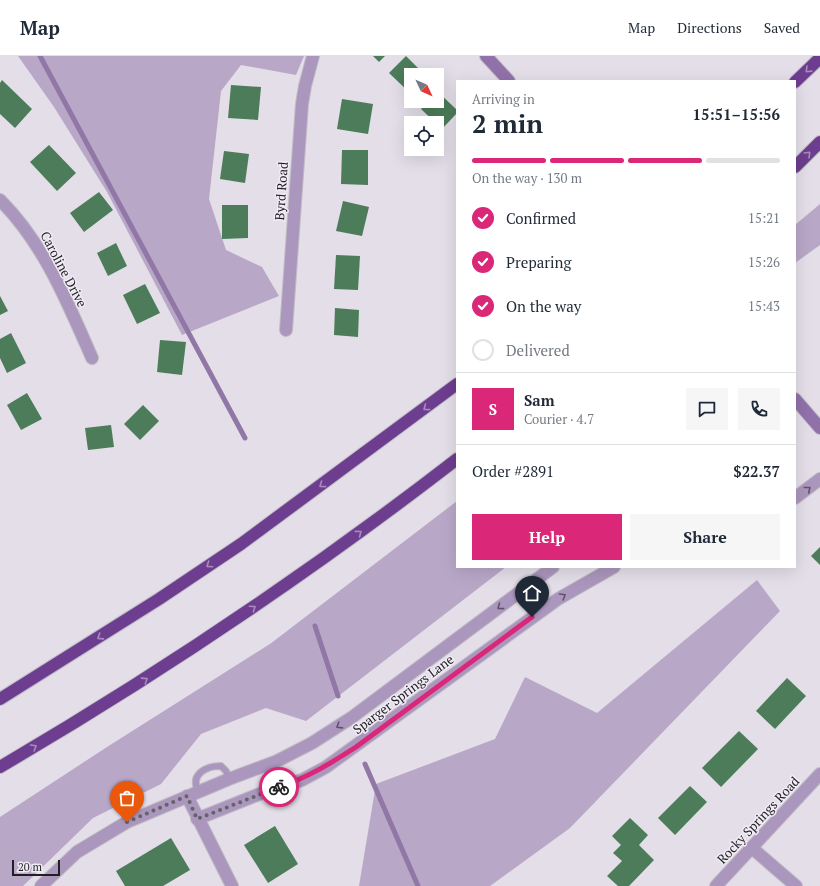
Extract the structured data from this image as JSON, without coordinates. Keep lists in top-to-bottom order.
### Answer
{
  "streets": {
    "street": [
      "Byrd Road",
      "Caroline Drive",
      "Sparger Springs Lane",
      "Rocky Springs Road"
    ]
  },
  "scale_bar": "20 m",
  "north": "bottom right",
  "page": {
    "header": "Map",
    "nav": ["Map", "Directions", "Saved"],
    "heading": ["2 min", "Arriving in", "15:51–15:56"],
    "panel": [
      "Sam",
      "Courier · 4.7",
      "Order #2891",
      "$22.37"
    ],
    "bar": "On the way · 130 m",
    "list": [
      ["Confirmed", "15:21"],
      ["Preparing", "15:26"],
      ["On the way", "15:43"],
      "Delivered"
    ],
    "round": "S",
    "buttons": ["Help", "Share"],
    "scale": "20 m"
  }
}
